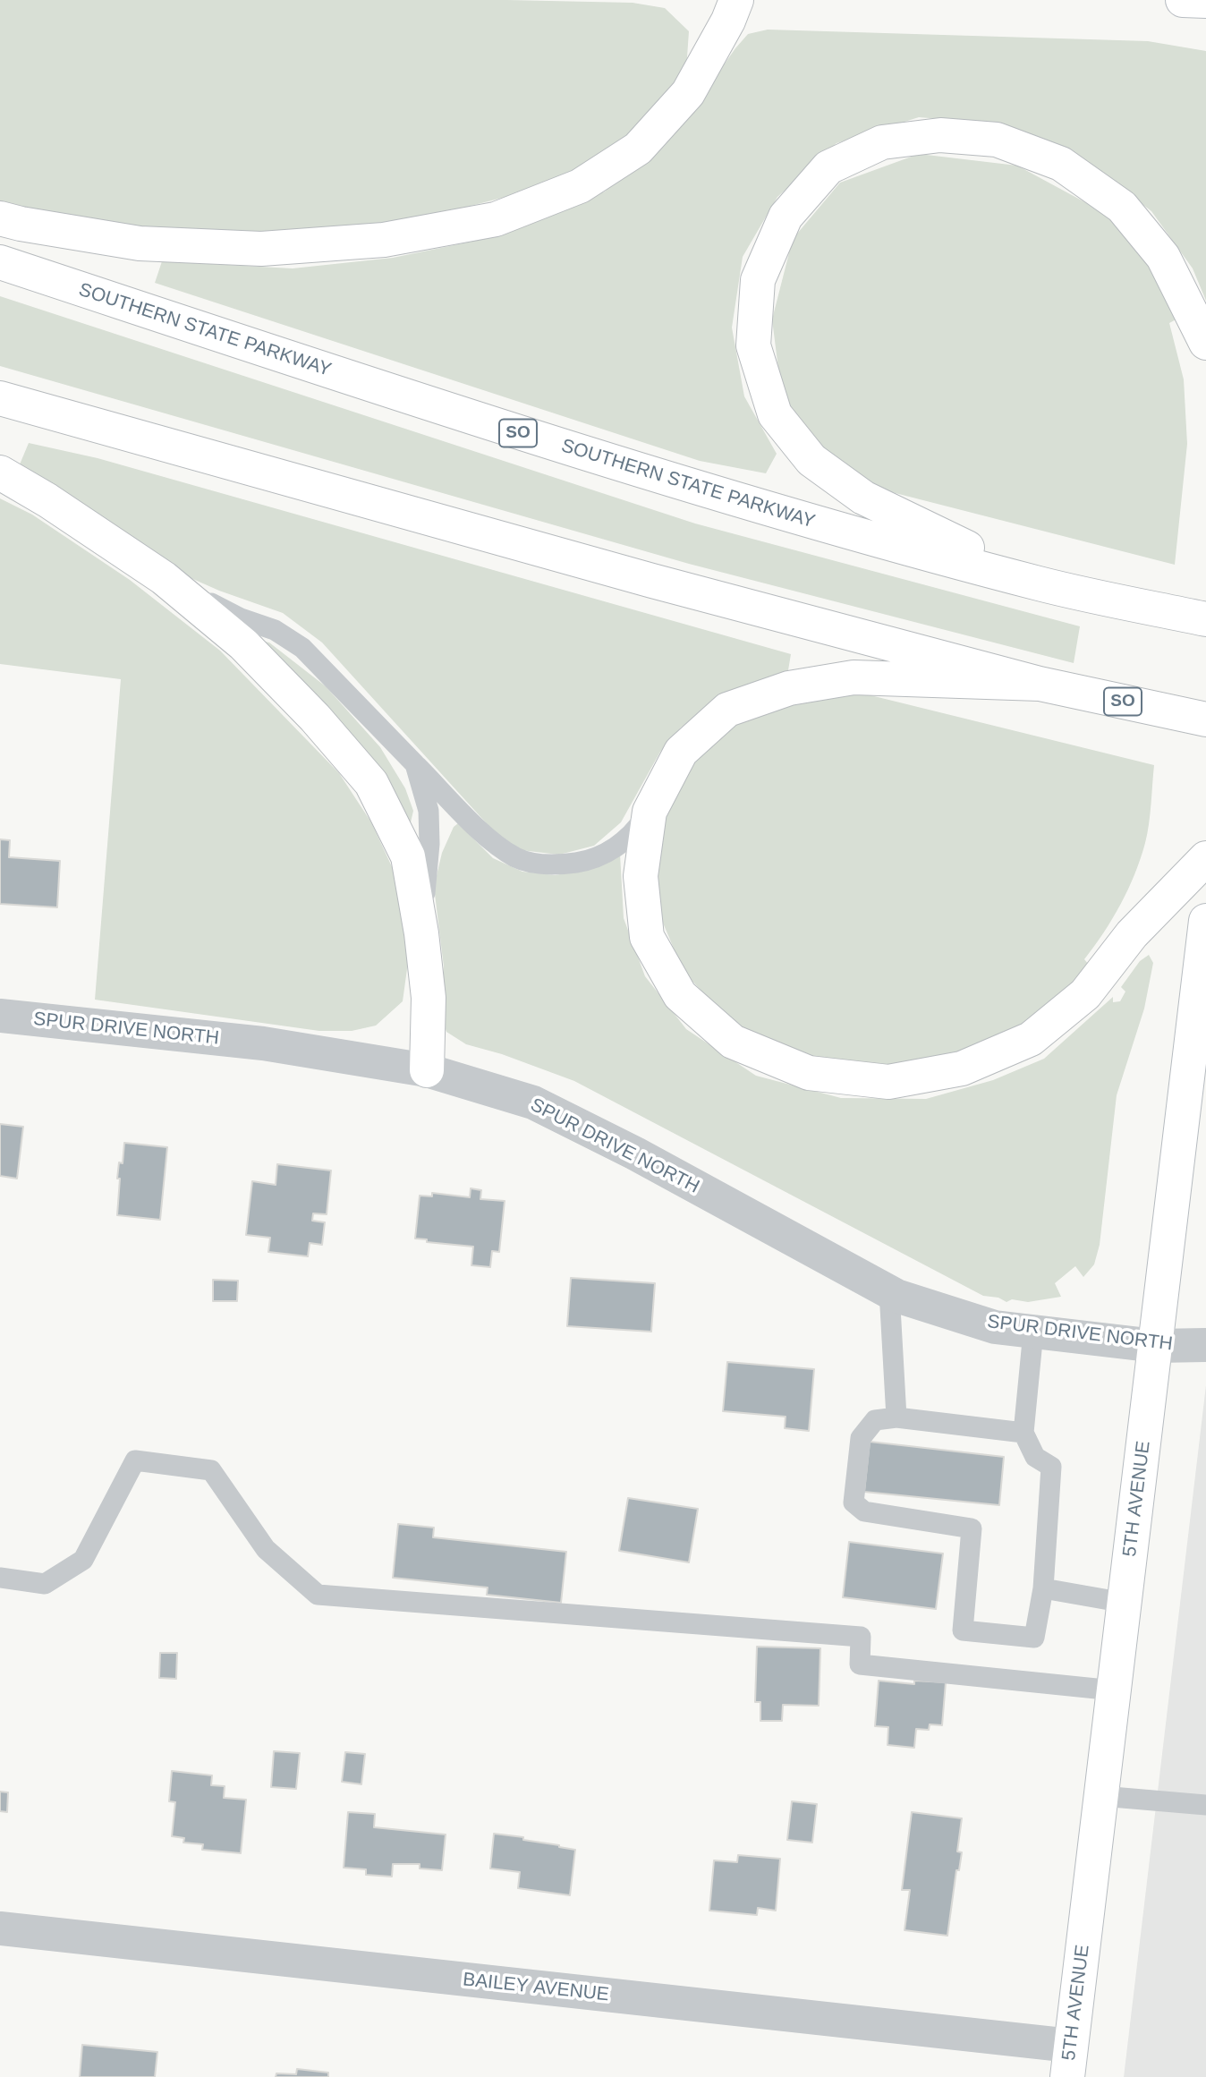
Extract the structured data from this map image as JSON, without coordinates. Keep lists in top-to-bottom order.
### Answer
{
  "streets": {
    "main road": ["SOUTHERN STATE PARKWAY", "SO", "5TH AVENUE"],
    "street": ["SPUR DRIVE NORTH", "BAILEY AVENUE"]
  },
  "crossings": [
    ["SPUR DRIVE NORTH", "5TH AVENUE"],
    ["5TH AVENUE", "BAILEY AVENUE"]
  ]
}
